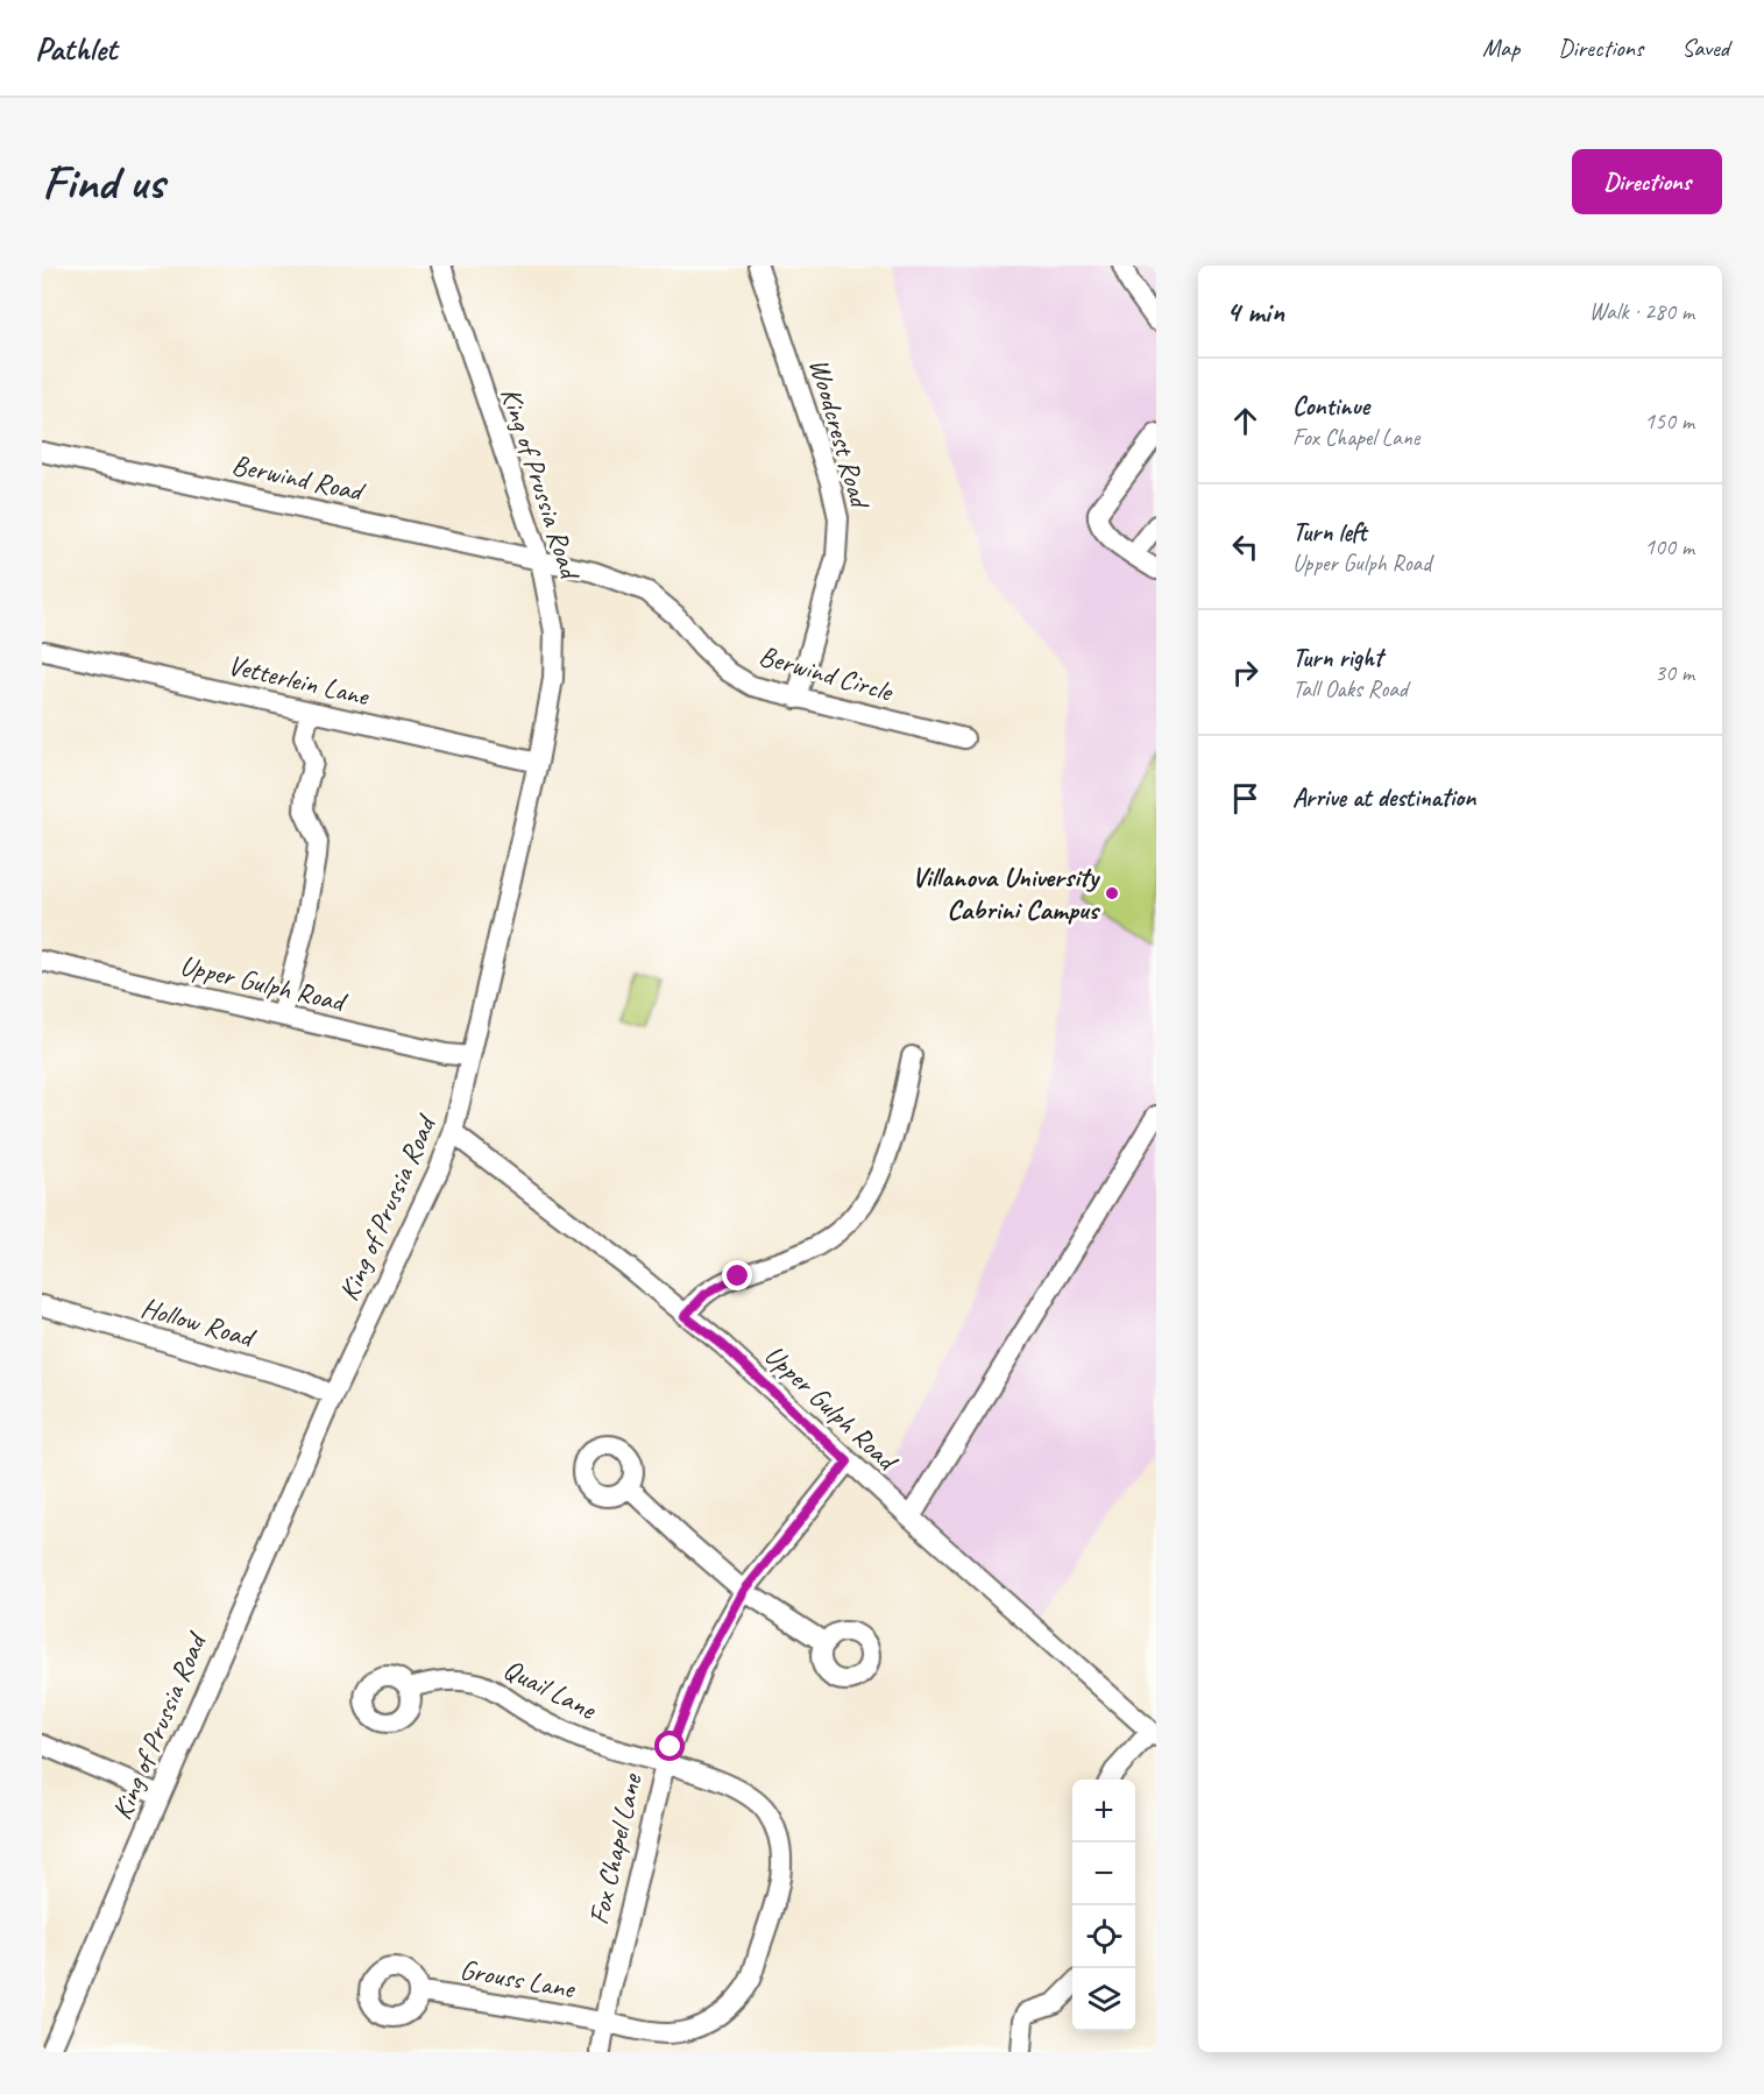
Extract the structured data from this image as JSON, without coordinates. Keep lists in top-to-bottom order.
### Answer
{
  "streets": {
    "street": [
      "Woodcrest Road",
      "Berwind Road",
      "King of Prussia Road",
      "Berwind Circle",
      "Vetterlein Lane",
      "Upper Gulph Road",
      "Hollow Road",
      "Quail Lane",
      "Fox Chapel Lane",
      "Grouss Lane"
    ]
  },
  "crossings": [
    ["Woodcrest Road", "Berwind Circle"],
    ["Berwind Road", "King of Prussia Road"],
    ["Berwind Road", "Berwind Circle"],
    ["King of Prussia Road", "Berwind Circle"],
    ["King of Prussia Road", "Vetterlein Lane"],
    ["King of Prussia Road", "Upper Gulph Road"],
    ["King of Prussia Road", "Hollow Road"],
    ["Upper Gulph Road", "Fox Chapel Lane"],
    ["Quail Lane", "Fox Chapel Lane"],
    ["Quail Lane", "Grouss Lane"],
    ["Fox Chapel Lane", "Grouss Lane"]
  ],
  "places": ["Villanova University Cabrini Campus"],
  "page": {
    "header": "Pathlet",
    "nav": ["Map", "Directions", "Saved"],
    "buttons": "Directions",
    "title": "Find us",
    "heading": ["4 min", "Walk · 280 m"],
    "list": [
      ["Continue", "Fox Chapel Lane", "150 m"],
      ["Turn left", "Upper Gulph Road", "100 m"],
      ["Turn right", "Tall Oaks Road", "30 m"],
      "Arrive at destination"
    ],
    "map_buttons": ["+", "−"]
  }
}
